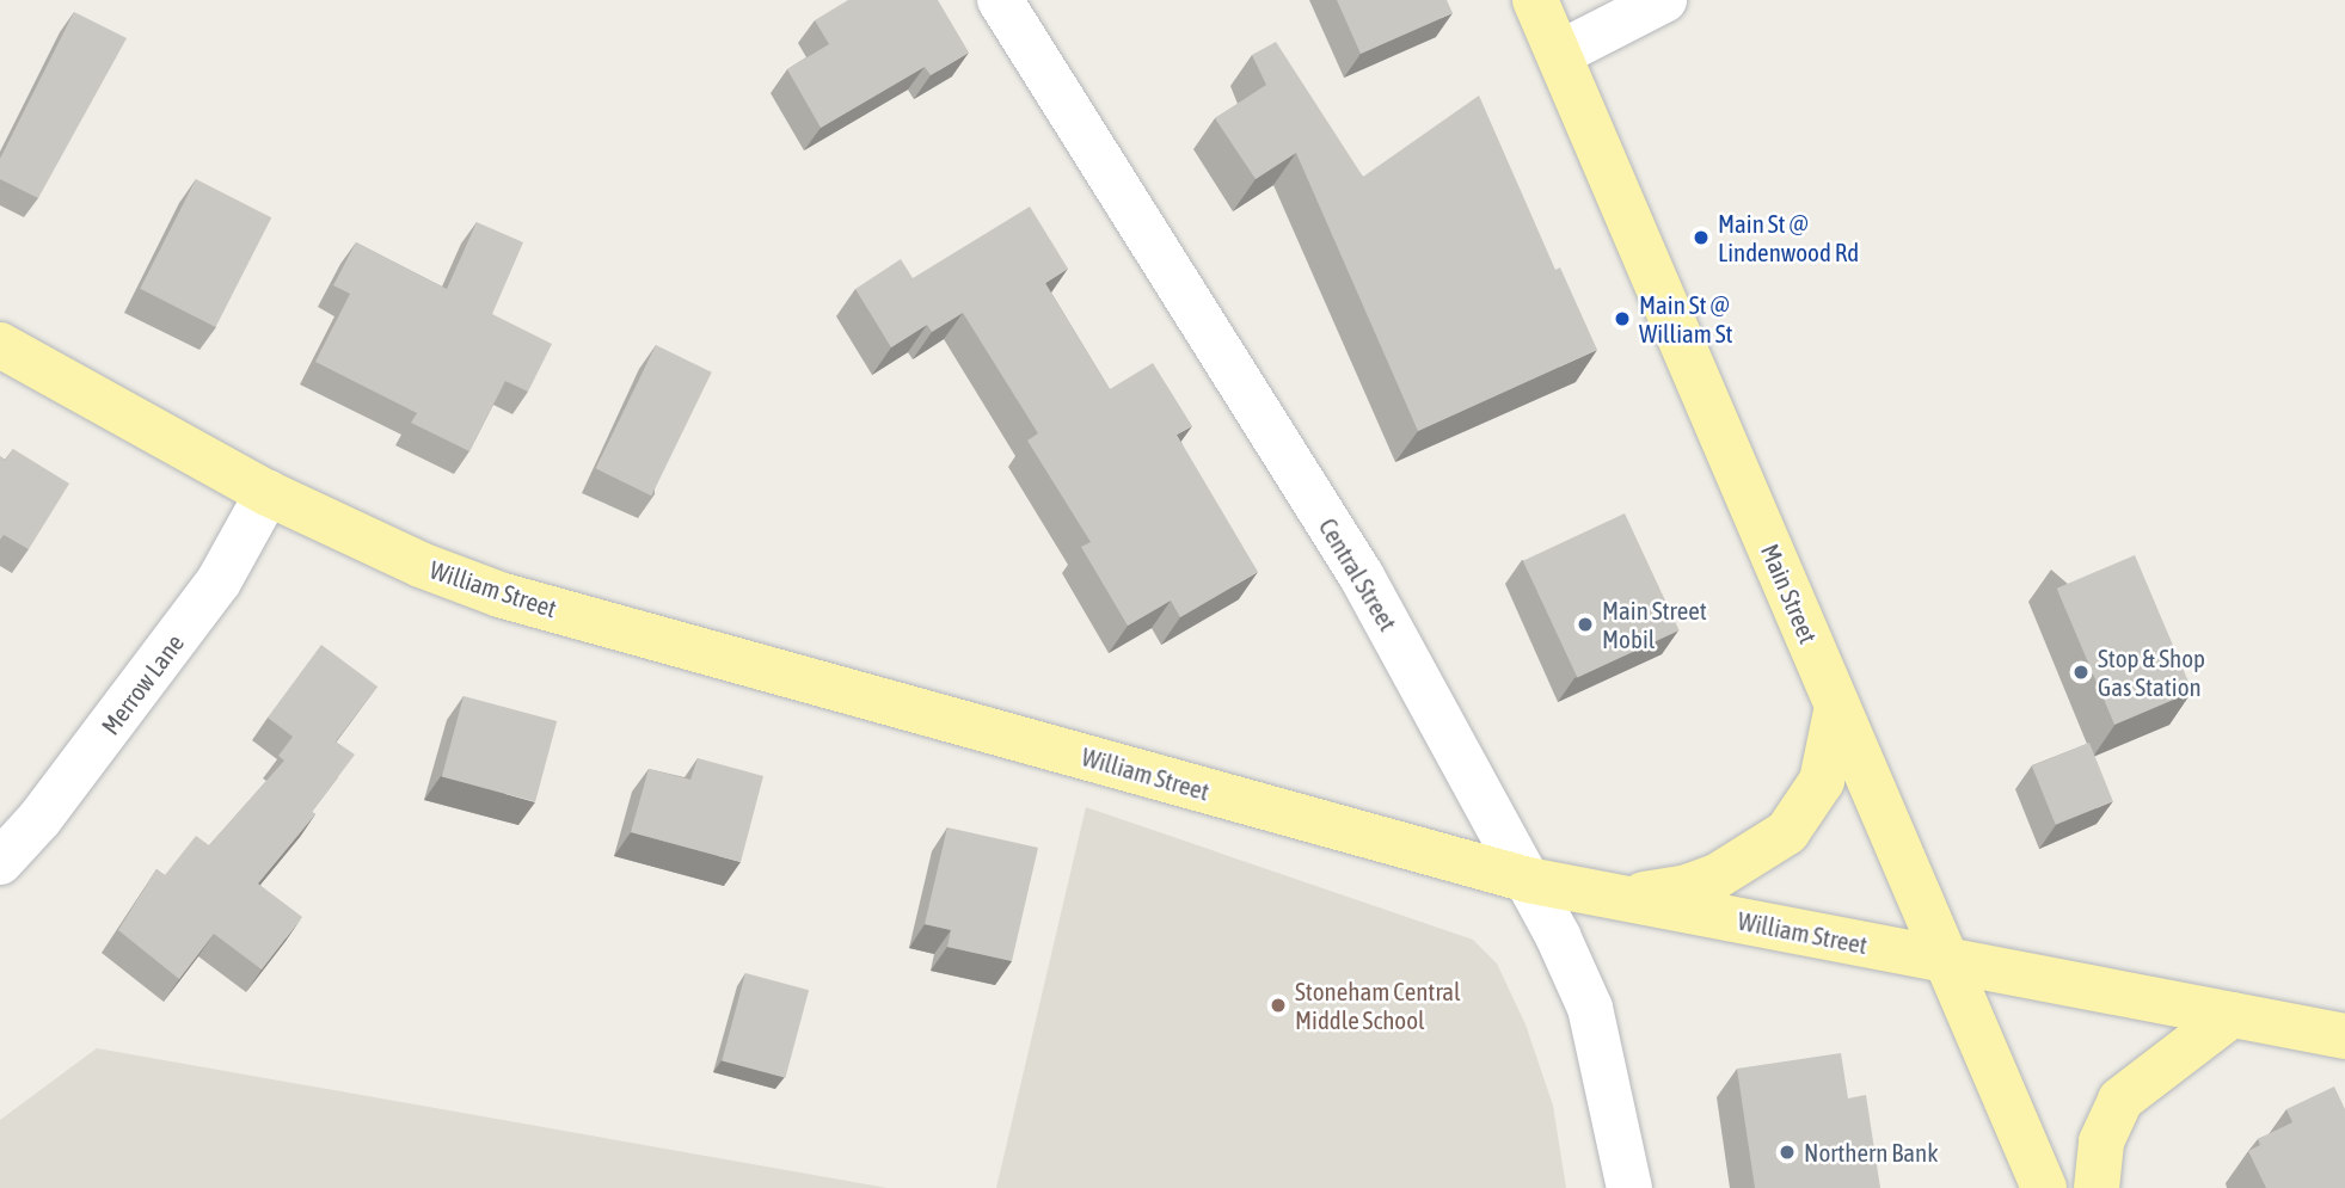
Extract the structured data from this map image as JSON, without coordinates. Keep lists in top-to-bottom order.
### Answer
{
  "streets": {
    "main road": ["William Street", "Main Street"],
    "street": ["Central Street", "Merrow Lane"]
  },
  "crossings": [
    ["Central Street", "William Street"],
    ["William Street", "Main Street"],
    ["William Street", "Merrow Lane"]
  ],
  "places": [
    "Main St @ Lindenwood Rd",
    "Main St @ William St",
    "Main Street Mobil",
    "Stop & Shop Gas Station",
    "Stoneham Central Middle School",
    "Northern Bank"
  ]
}
